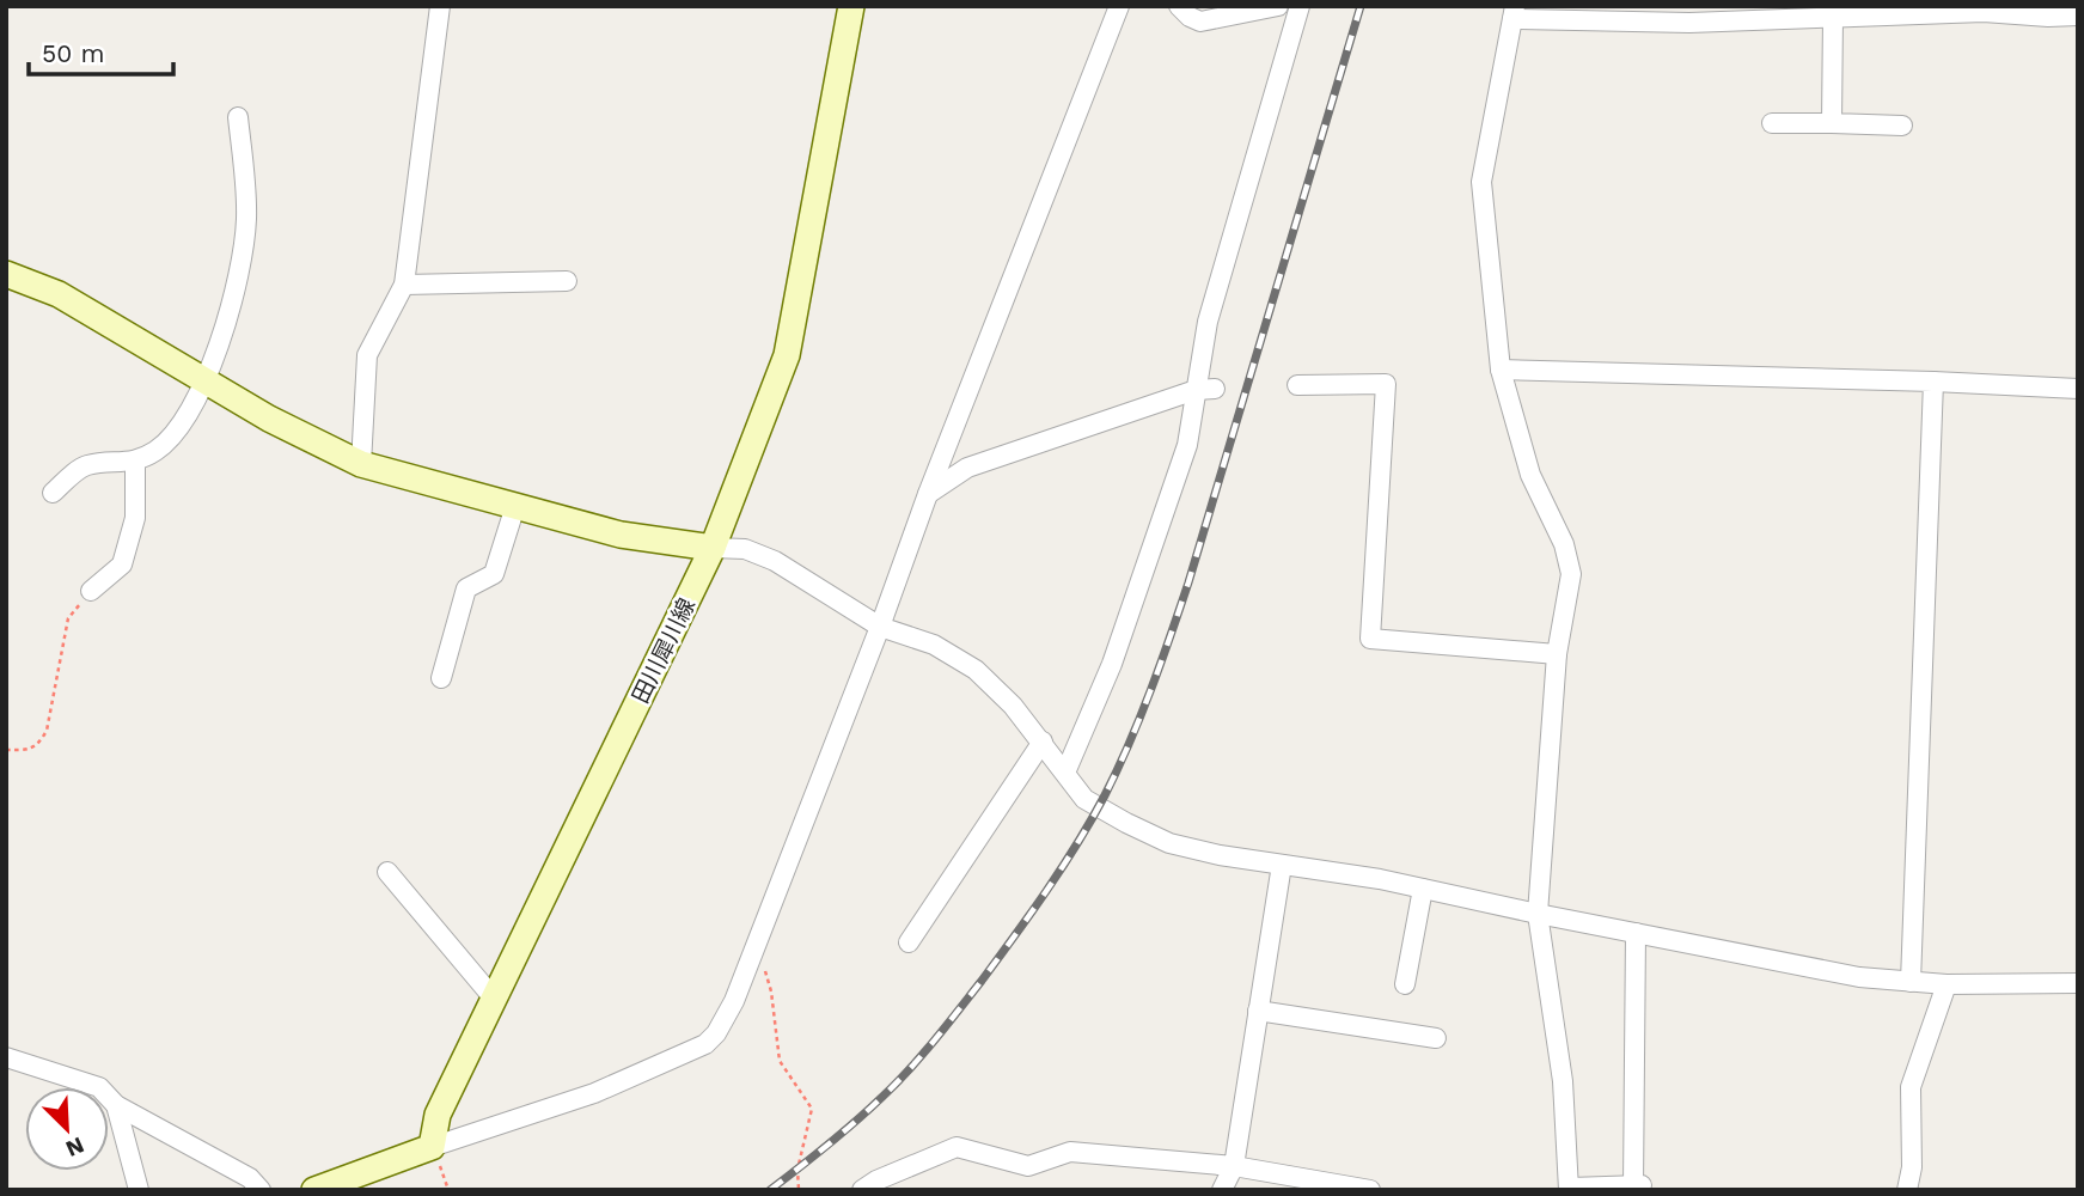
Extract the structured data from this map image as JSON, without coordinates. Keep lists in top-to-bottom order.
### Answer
{
  "streets": {
    "main road": ["田川犀川線"]
  },
  "scale_bar": "50 m",
  "north": "bottom right"
}
